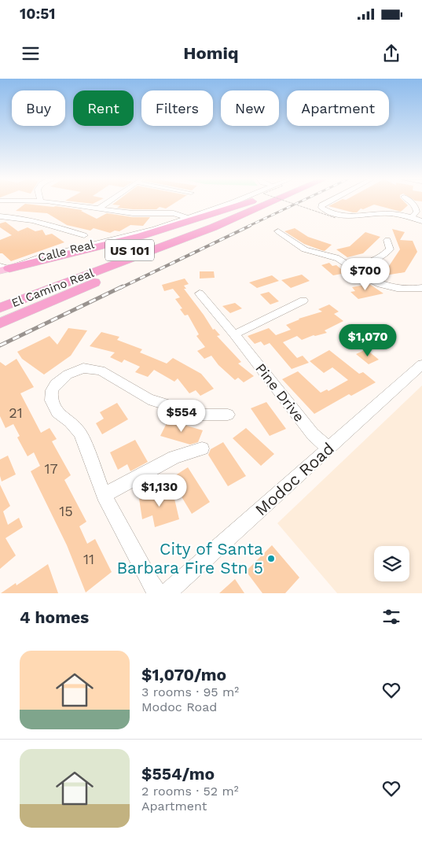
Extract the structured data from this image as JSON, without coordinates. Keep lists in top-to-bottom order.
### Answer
{
  "streets": {
    "highway": ["US 101", "El Camino Real"],
    "street": ["Calle Real", "Pine Drive", "Modoc Road"]
  },
  "crossings": [
    ["Pine Drive", "Modoc Road"]
  ],
  "places": ["City of Santa Barbara Fire Stn 5"],
  "house_numbers": [
    "21",
    "17",
    "15",
    "11"
  ],
  "page": {
    "status": "10:51",
    "header": "Homiq",
    "chip": [
      "Buy",
      "Rent",
      "Filters",
      "New",
      "Apartment"
    ],
    "price": [
      "$700",
      "$1,070",
      "$554",
      "$1,130"
    ],
    "heading": "4 homes",
    "list": [
      {
        "name": "$1,070/mo",
        "note": "3 rooms · 95 m² · Modoc Road"
      },
      {
        "name": "$554/mo",
        "note": "2 rooms · 52 m² · Apartment"
      }
    ]
  }
}
